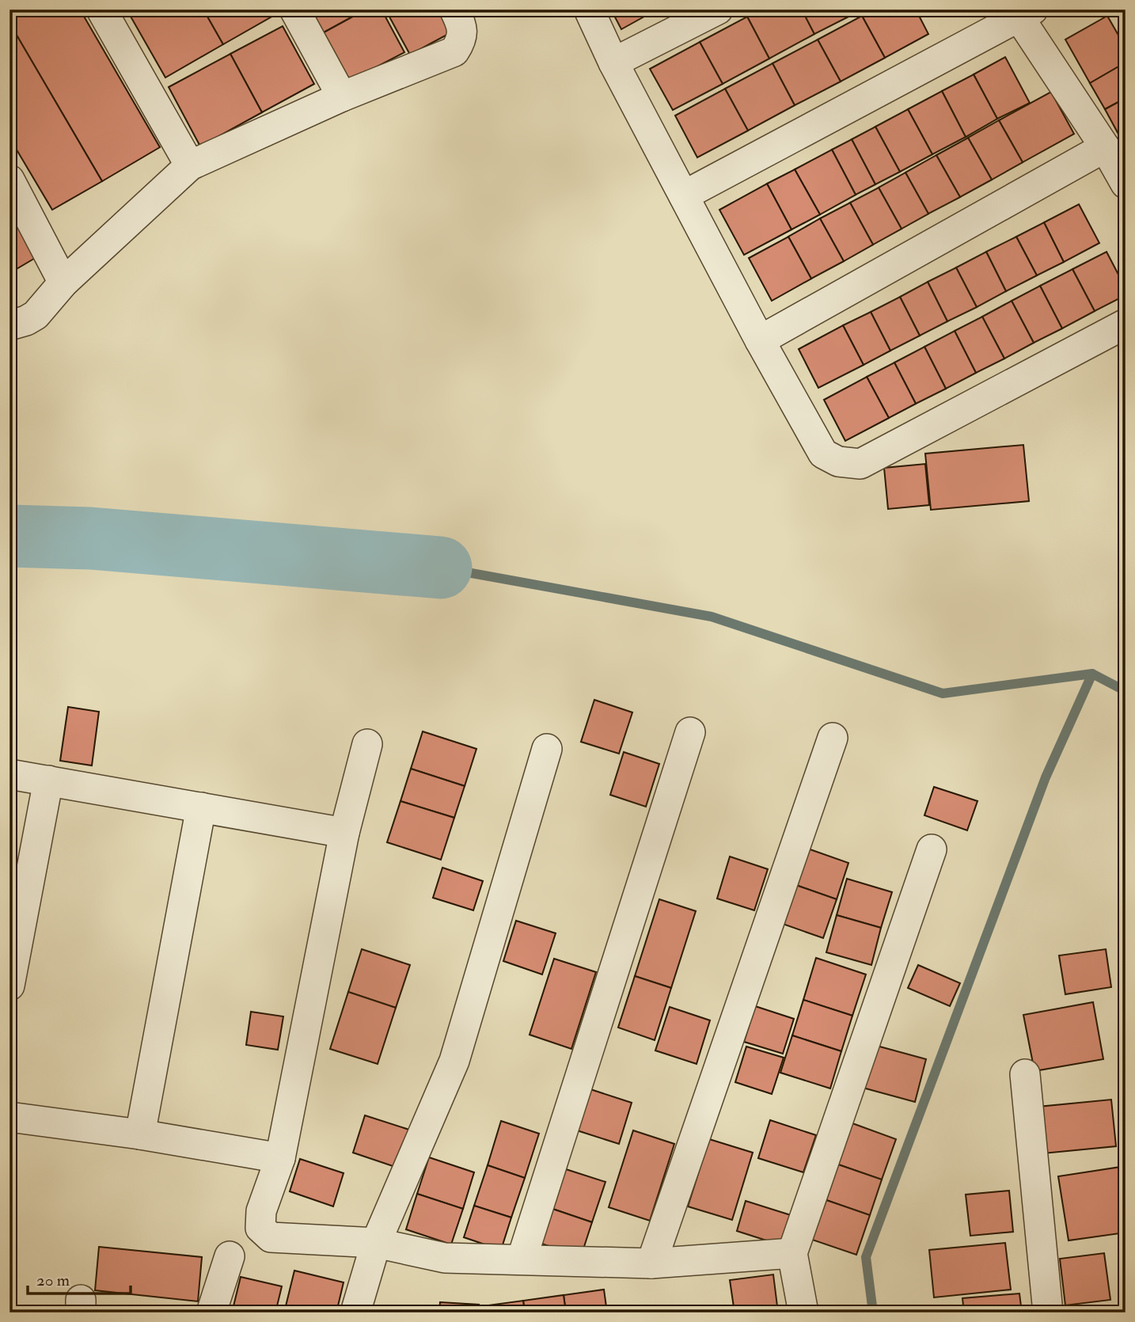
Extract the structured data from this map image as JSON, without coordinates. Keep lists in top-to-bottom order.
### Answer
{
  "scale_bar": "20 m"
}
